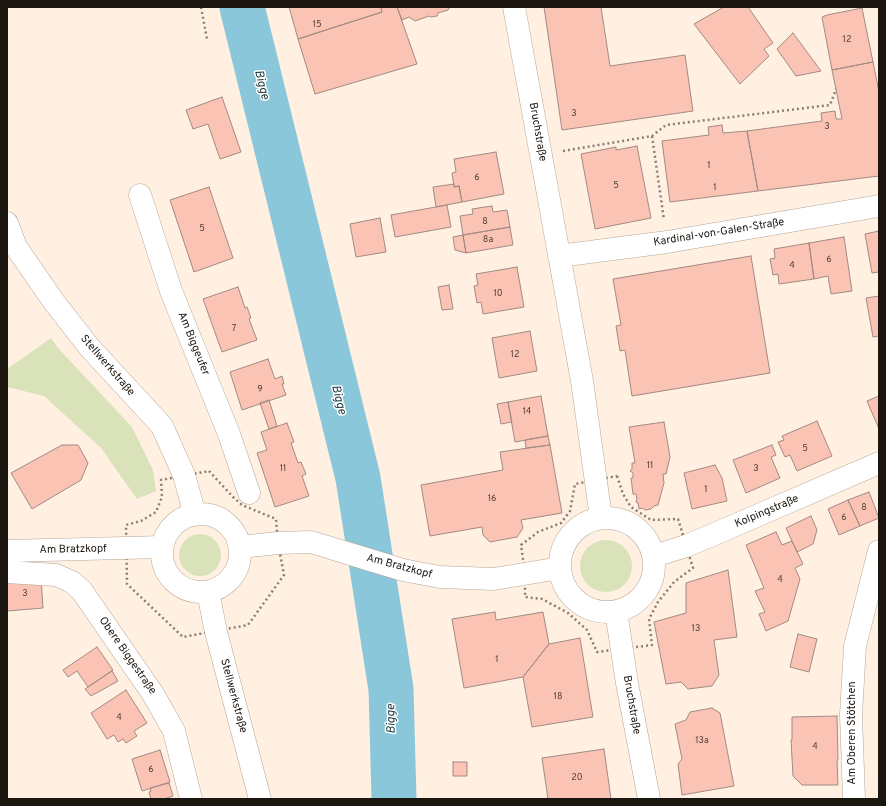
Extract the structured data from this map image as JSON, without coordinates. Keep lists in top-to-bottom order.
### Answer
{
  "streets": {
    "street": [
      "Bruchstraße",
      "Kardinal-von-Galen-Straße",
      "Am Biggeufer",
      "Stellwerkstraße",
      "Kolpingstraße",
      "Am Bratzkopf",
      "Obere Biggestraße",
      "Am Oberen Stötchen"
    ]
  },
  "crossings": [
    ["Bruchstraße", "Kardinal-von-Galen-Straße"],
    ["Bruchstraße", "Kolpingstraße"],
    ["Bruchstraße", "Am Bratzkopf"],
    ["Stellwerkstraße", "Am Bratzkopf"],
    ["Kolpingstraße", "Am Bratzkopf"]
  ],
  "water": ["Bigge"],
  "house_numbers": [
    "15",
    "12",
    "3",
    "3",
    "1",
    "6",
    "5",
    "1",
    "8",
    "5",
    "8a",
    "6",
    "4",
    "10",
    "7",
    "12",
    "9",
    "14",
    "5",
    "11",
    "11",
    "3",
    "1",
    "16",
    "8",
    "6",
    "4",
    "3",
    "13",
    "1",
    "18",
    "4",
    "13a",
    "4",
    "6",
    "20"
  ]
}
